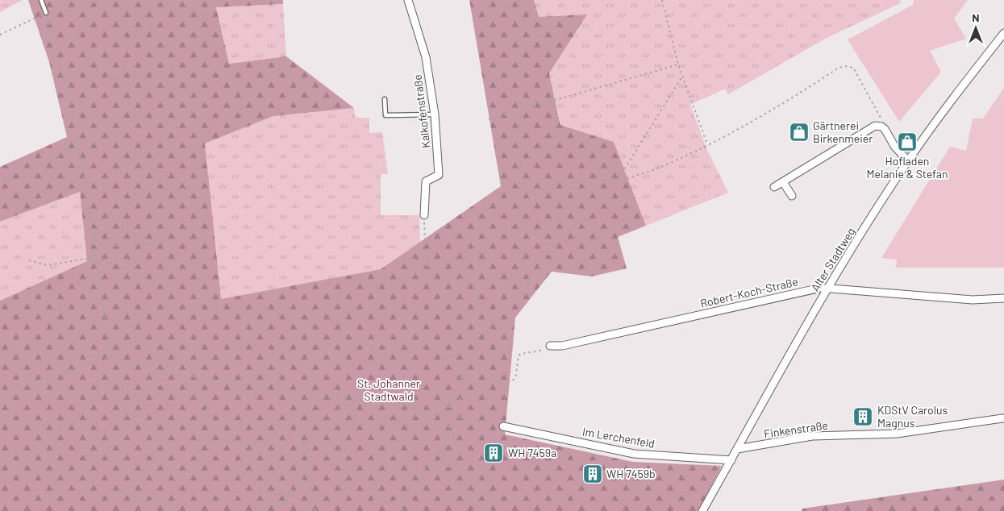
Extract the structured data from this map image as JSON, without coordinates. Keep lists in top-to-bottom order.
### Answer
{
  "streets": {
    "street": [
      "Kalkofenstraße",
      "Alter Stadtweg",
      "Robert-Koch-Straße",
      "Finkenstraße",
      "Im Lerchenfeld"
    ]
  },
  "crossings": [
    ["Alter Stadtweg", "Robert-Koch-Straße"],
    ["Alter Stadtweg", "Finkenstraße"],
    ["Alter Stadtweg", "Im Lerchenfeld"]
  ],
  "parks": ["St. Johanner Stadtwald"],
  "places": {
    "shop": ["Gärtnerei Birkenmeier", "Hofladen Melanie & Stefan"],
    "building": ["KDStV Carolus Magnus", "WH 7459a", "WH 7459b"]
  },
  "north": "top"
}
